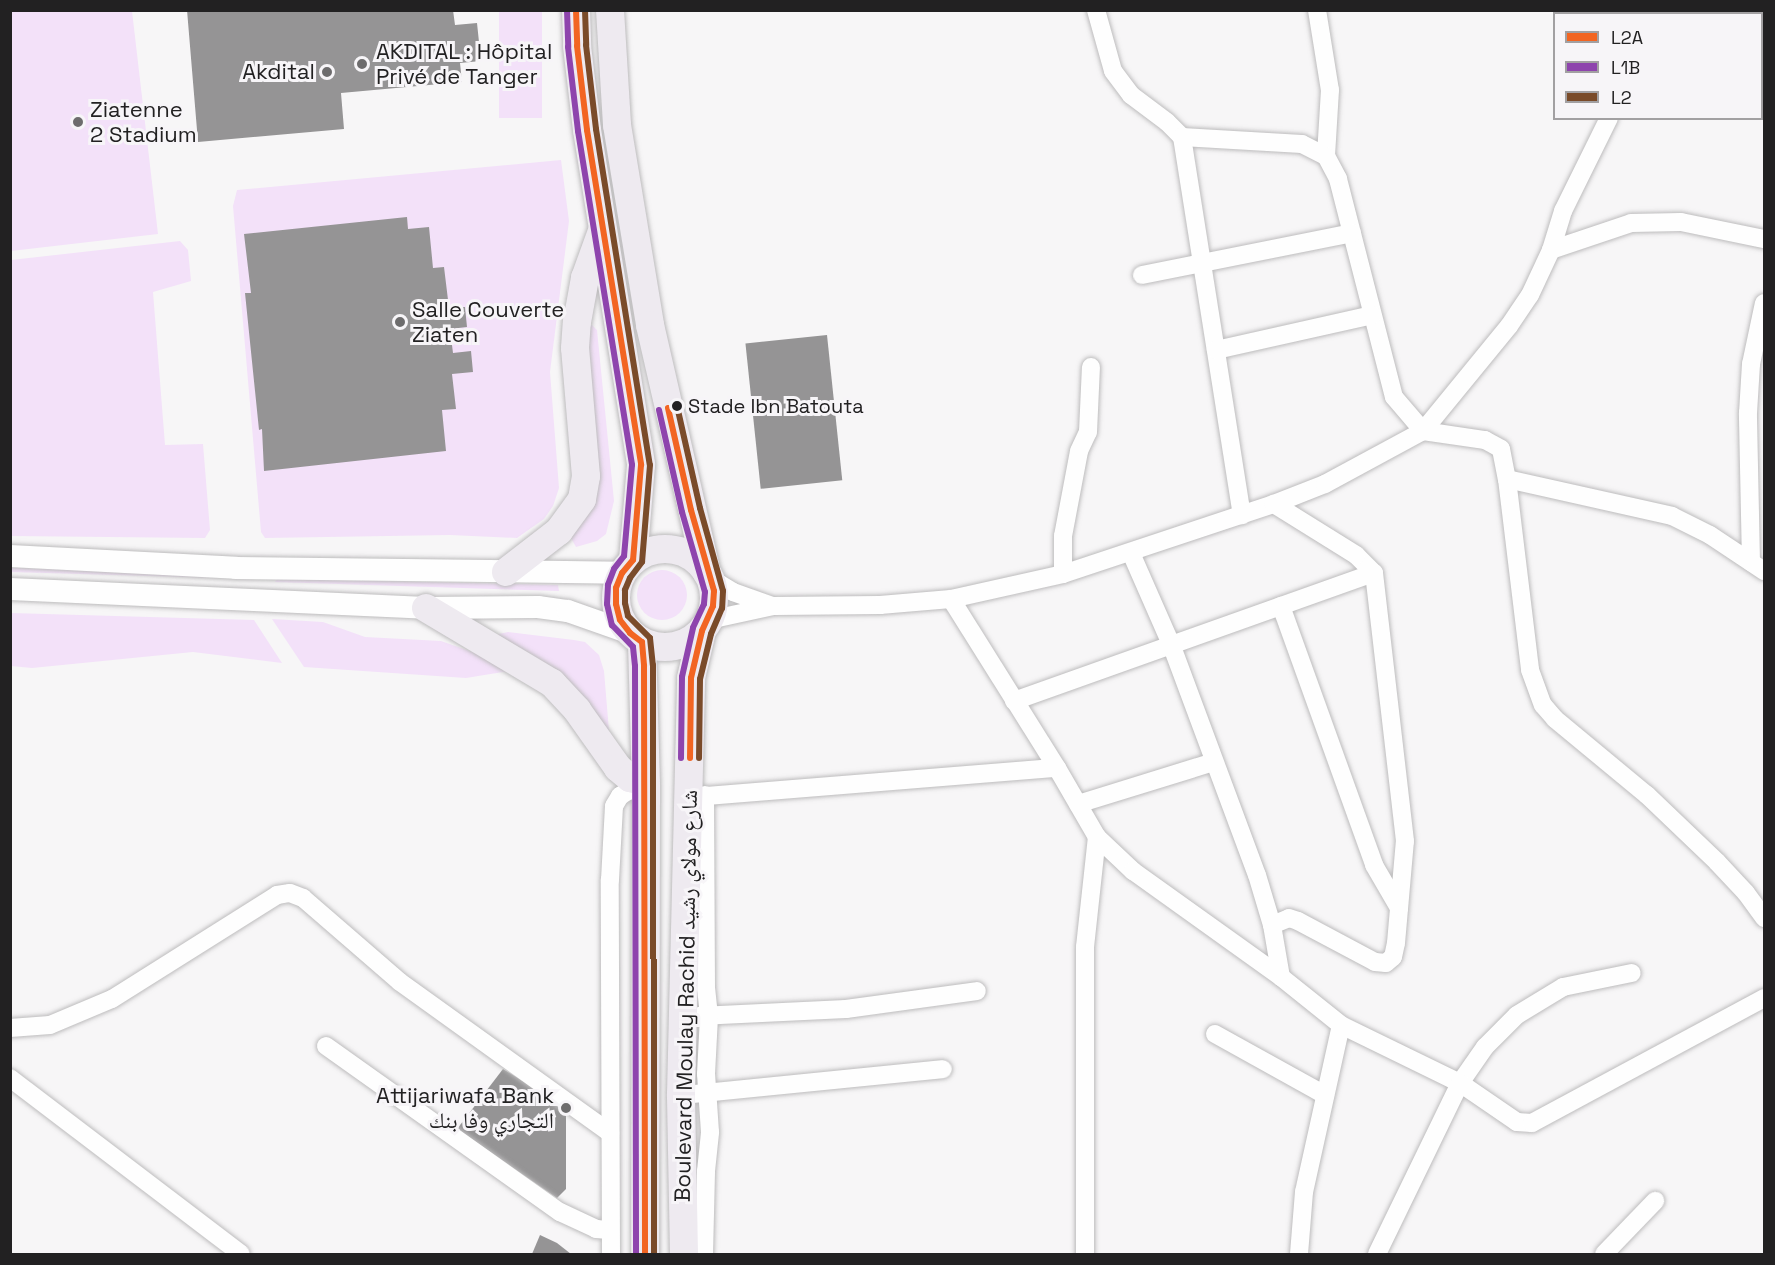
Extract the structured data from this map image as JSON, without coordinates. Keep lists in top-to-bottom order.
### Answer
{
  "streets": {
    "main road": ["Boulevard Moulay Rachid شارع مولاي رشيد"]
  },
  "places": [
    "AKDITAL : Hôpital Privé de Tanger",
    "Akdital",
    "Ziatenne 2 Stadium",
    "Salle Couverte Ziaten",
    "Stade Ibn Batouta",
    "Attijariwafa Bank التجاري وفا بنك"
  ],
  "lines": ["transit line L2A", "transit line L1B", "transit line L2"],
  "legend": ["L2A", "L1B", "L2"]
}
